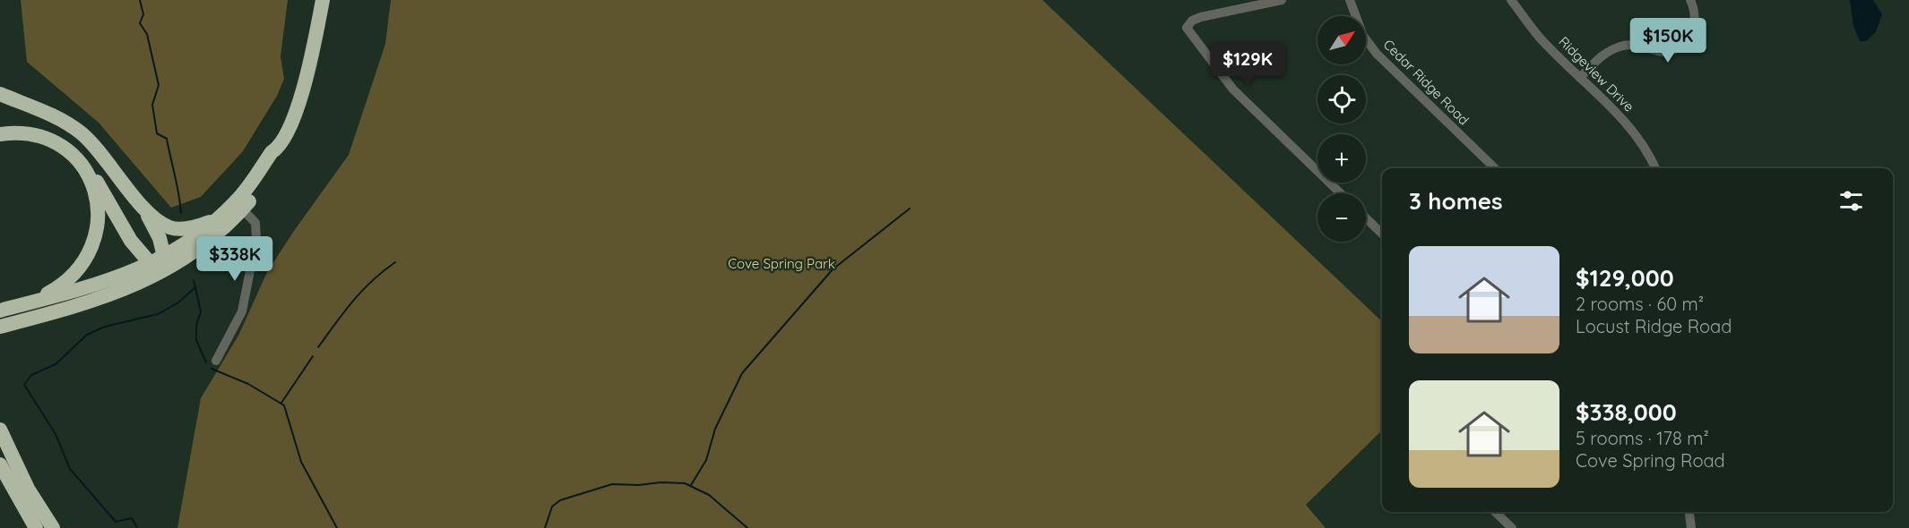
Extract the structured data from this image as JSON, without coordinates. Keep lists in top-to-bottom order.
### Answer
{
  "streets": {
    "street": ["Ridgeview Drive", "Cedar Ridge Road"]
  },
  "parks": ["Cove Spring Park"],
  "north": "top right",
  "page": {
    "map_buttons": ["+", "−"],
    "price": ["$150K", "$129K", "$338K"],
    "heading": "3 homes",
    "list": [
      {
        "name": "$129,000",
        "note": "2 rooms · 60 m² · Locust Ridge Road"
      },
      {
        "name": "$338,000",
        "note": "5 rooms · 178 m² · Cove Spring Road"
      }
    ]
  }
}
